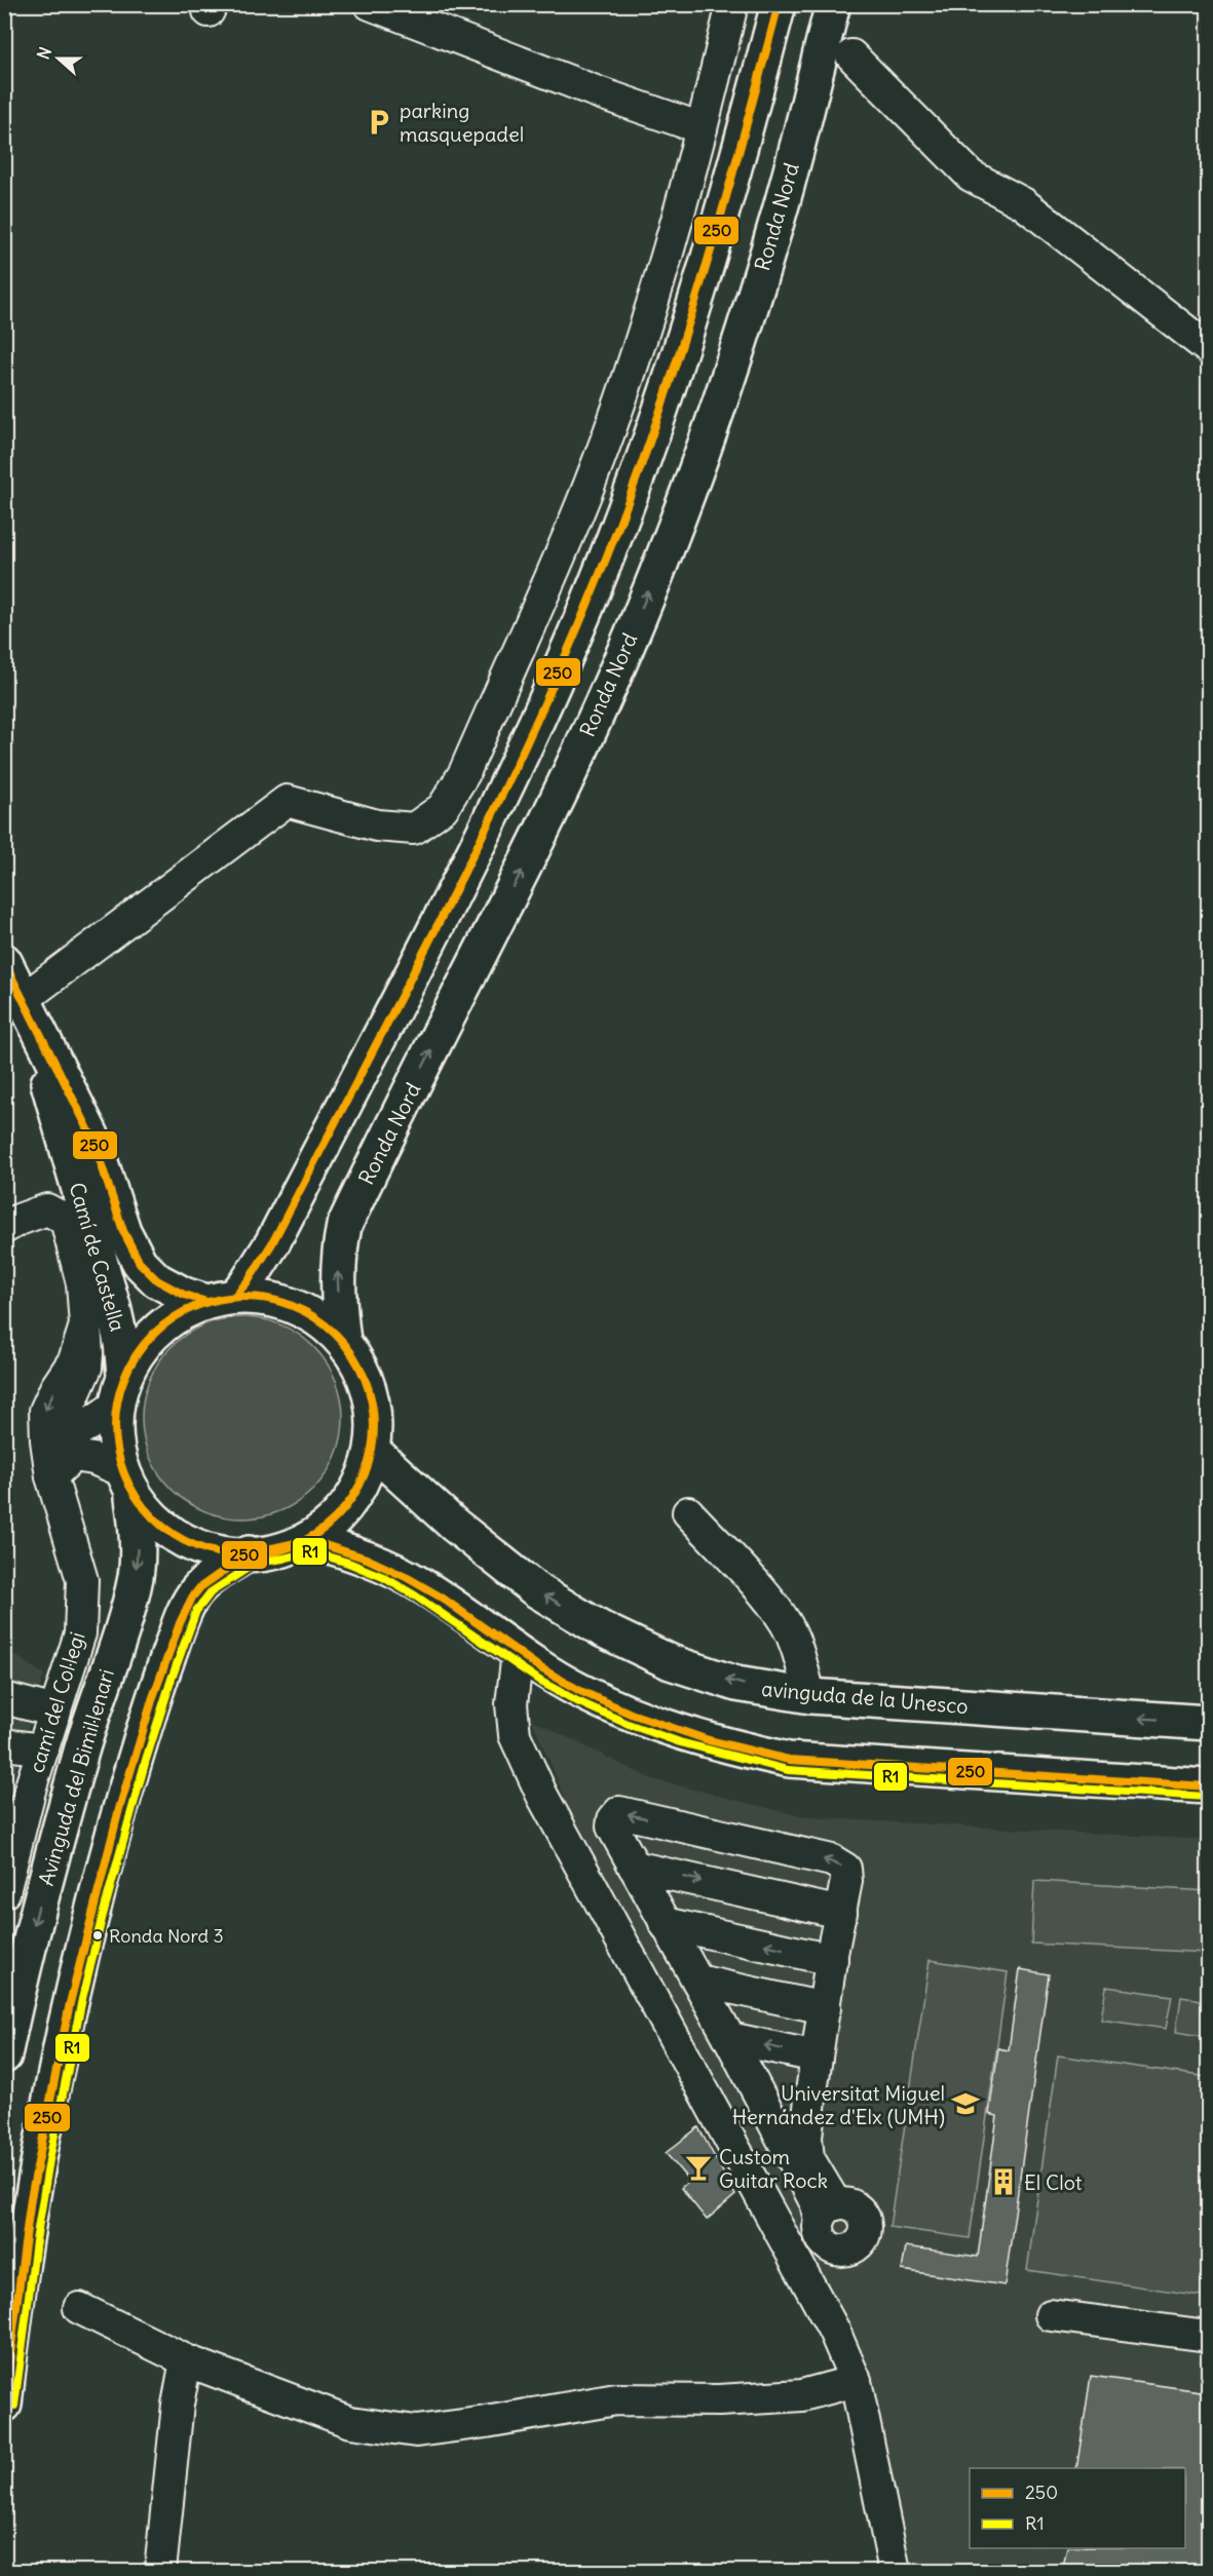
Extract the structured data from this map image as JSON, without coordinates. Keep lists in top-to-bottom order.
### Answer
{
  "streets": {
    "main road": [
      "Ronda Nord",
      "Camí de Castella",
      "avinguda de la Unesco",
      "Avinguda del Bimil·lenari"
    ],
    "street": ["camí del Col·legi"]
  },
  "crossings": [
    ["Camí de Castella", "Avinguda del Bimil·lenari"]
  ],
  "places": {
    "parking": ["parking masquepadel"],
    "other": ["Ronda Nord 3"],
    "school or university": ["Universitat Miguel Hernández d'Elx (UMH)"],
    "bar": ["Custom Guitar Rock"],
    "building": ["El Clot"]
  },
  "lines": ["transit line 250", "transit line R1"],
  "legend": ["250", "R1"],
  "north": "left"
}
